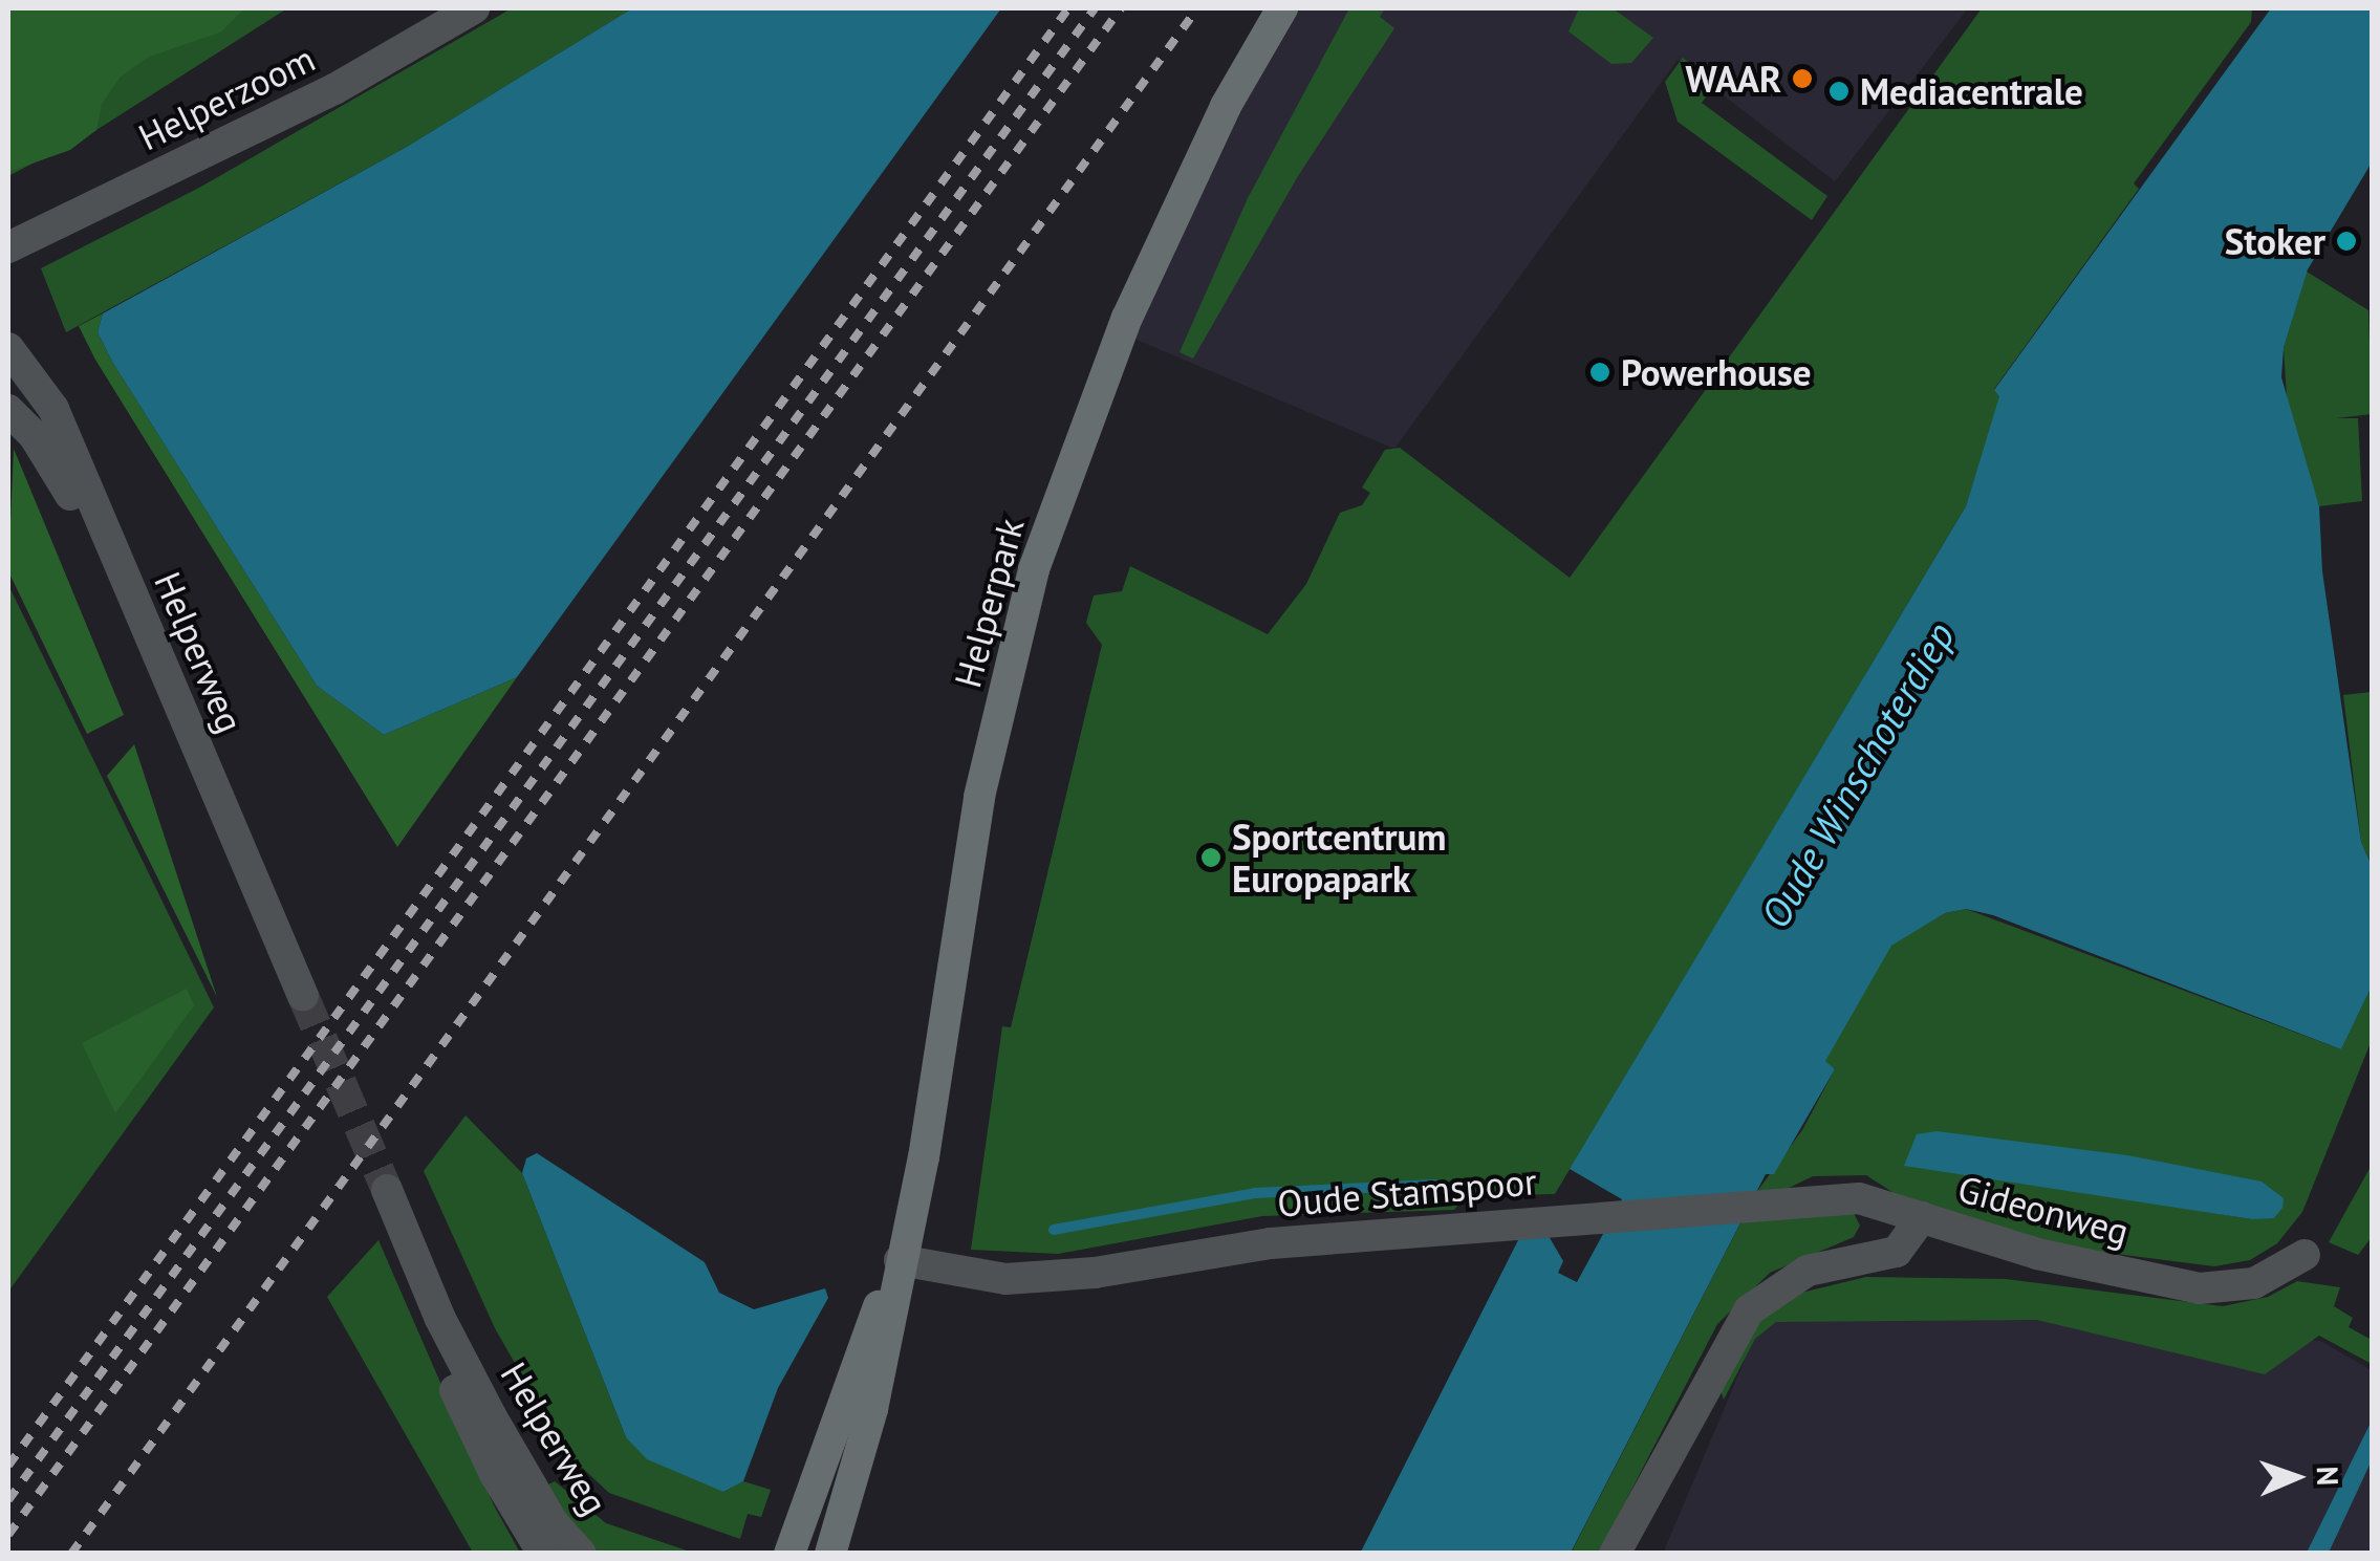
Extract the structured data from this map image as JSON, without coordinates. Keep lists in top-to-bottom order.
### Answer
{
  "streets": {
    "main road": ["Helperpark"],
    "street": [
      "Helperzoom",
      "Helperweg",
      "Oude Stamspoor",
      "Gideonweg"
    ]
  },
  "crossings": [
    ["Helperpark", "Oude Stamspoor"],
    ["Oude Stamspoor", "Gideonweg"]
  ],
  "water": ["Oude Winschoterdiep"],
  "places": [
    "WAAR",
    "Mediacentrale",
    "Stoker",
    "Powerhouse",
    "Sportcentrum Europapark"
  ],
  "north": "right"
}
